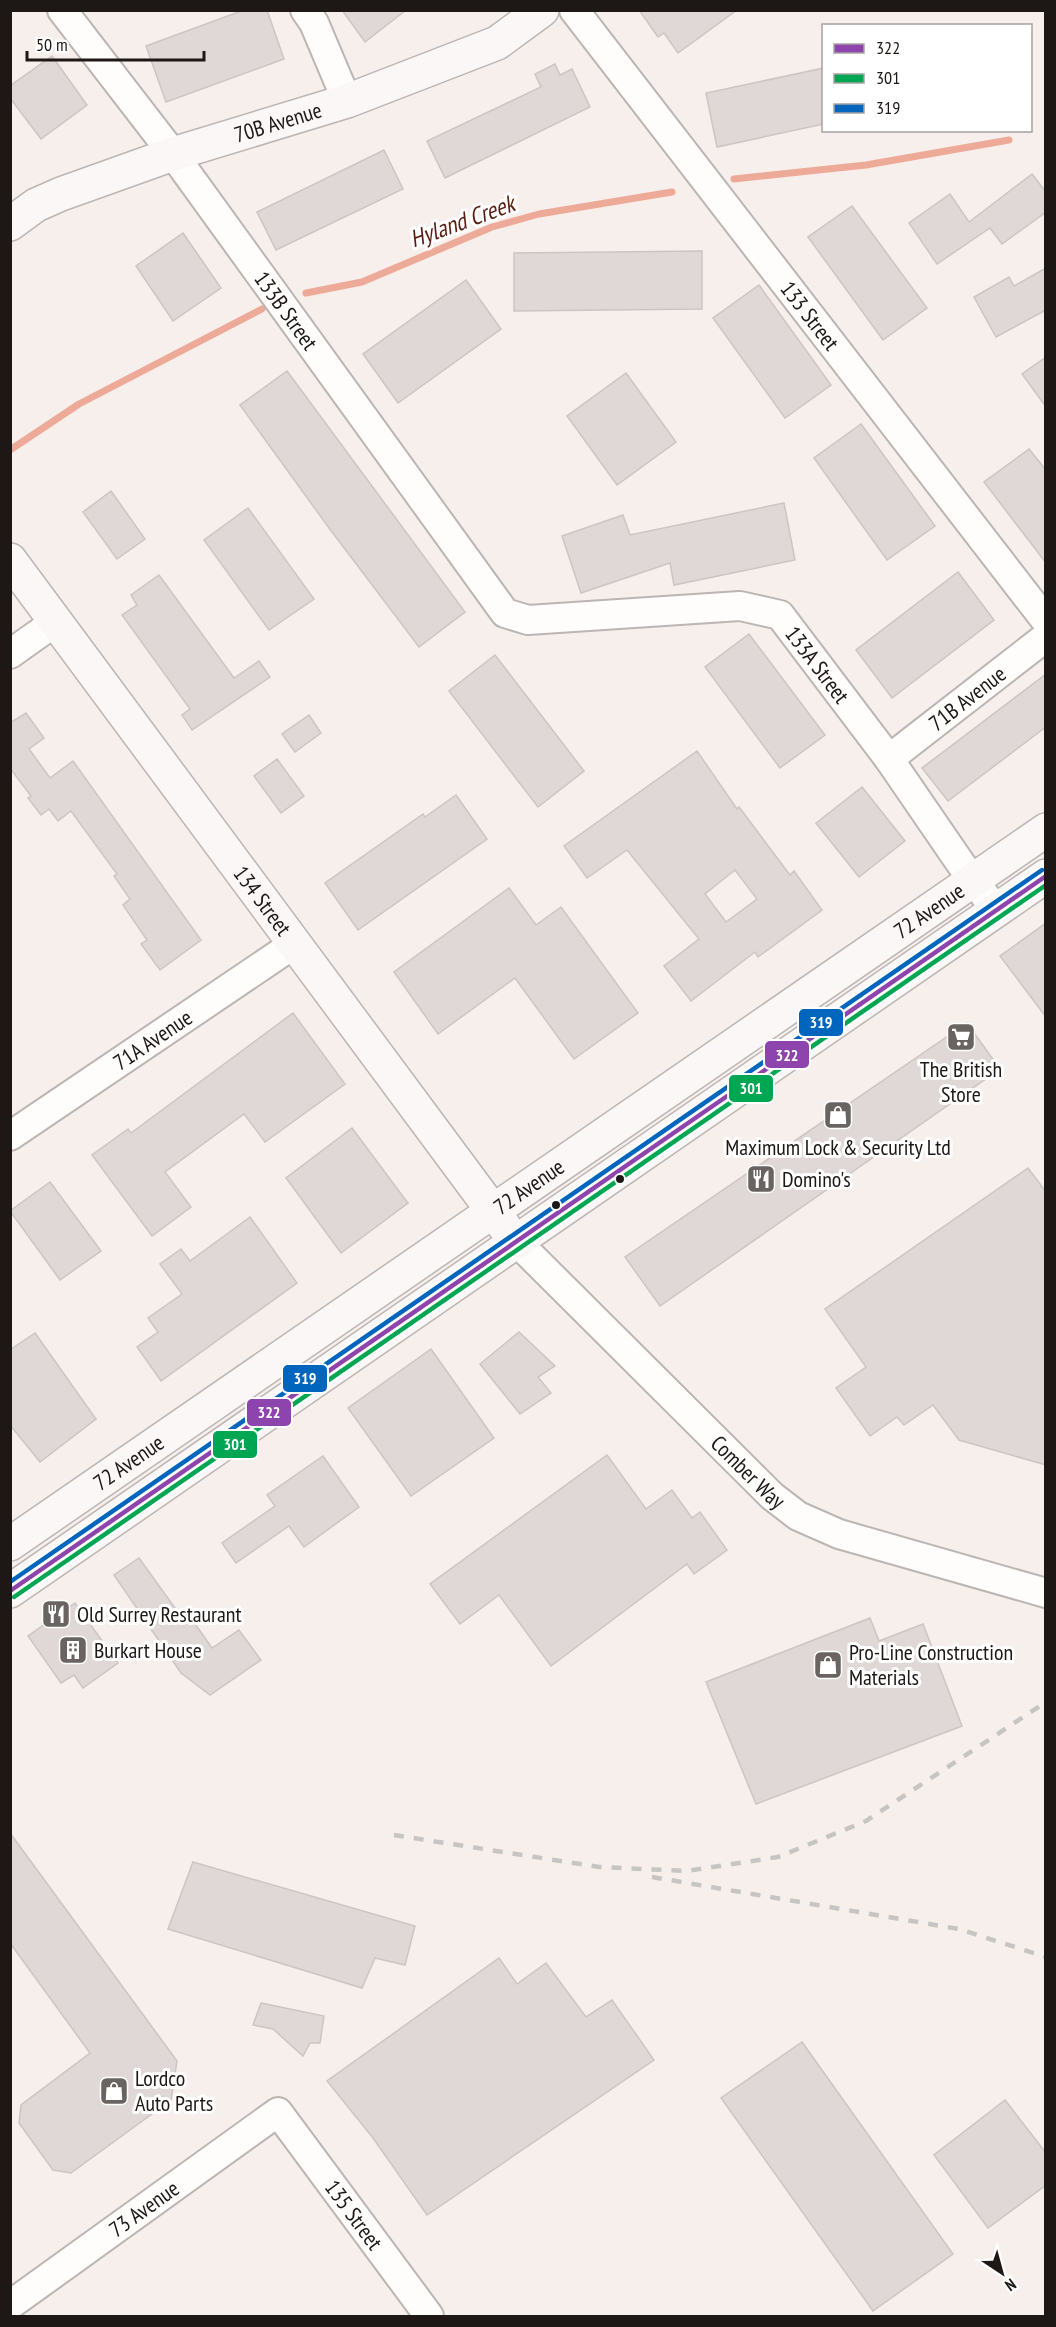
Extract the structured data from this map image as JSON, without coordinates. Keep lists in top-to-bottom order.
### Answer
{
  "streets": {
    "main road": ["70B Avenue", "134 Street", "72 Avenue"],
    "street": [
      "133B Street",
      "133 Street",
      "133A Street",
      "71B Avenue",
      "71A Avenue",
      "Comber Way",
      "73 Avenue",
      "135 Street"
    ]
  },
  "crossings": [
    ["70B Avenue", "133B Street"],
    ["133B Street", "133A Street"],
    ["133A Street", "71B Avenue"],
    ["133A Street", "72 Avenue"],
    ["134 Street", "72 Avenue"],
    ["134 Street", "71A Avenue"],
    ["134 Street", "Comber Way"],
    ["72 Avenue", "Comber Way"],
    ["73 Avenue", "135 Street"]
  ],
  "water": ["Hyland Creek"],
  "places": {
    "supermarket": ["The British Store"],
    "shop": ["Maximum Lock & Security Ltd", "Pro-Line Construction Materials", "Lordco Auto Parts"],
    "restaurant": ["Domino's", "Old Surrey Restaurant"],
    "building": ["Burkart House"]
  },
  "lines": ["transit line 319", "transit line 322", "transit line 301"],
  "legend": ["322", "301", "319"],
  "scale_bar": "50 m",
  "north": "bottom right"
}
